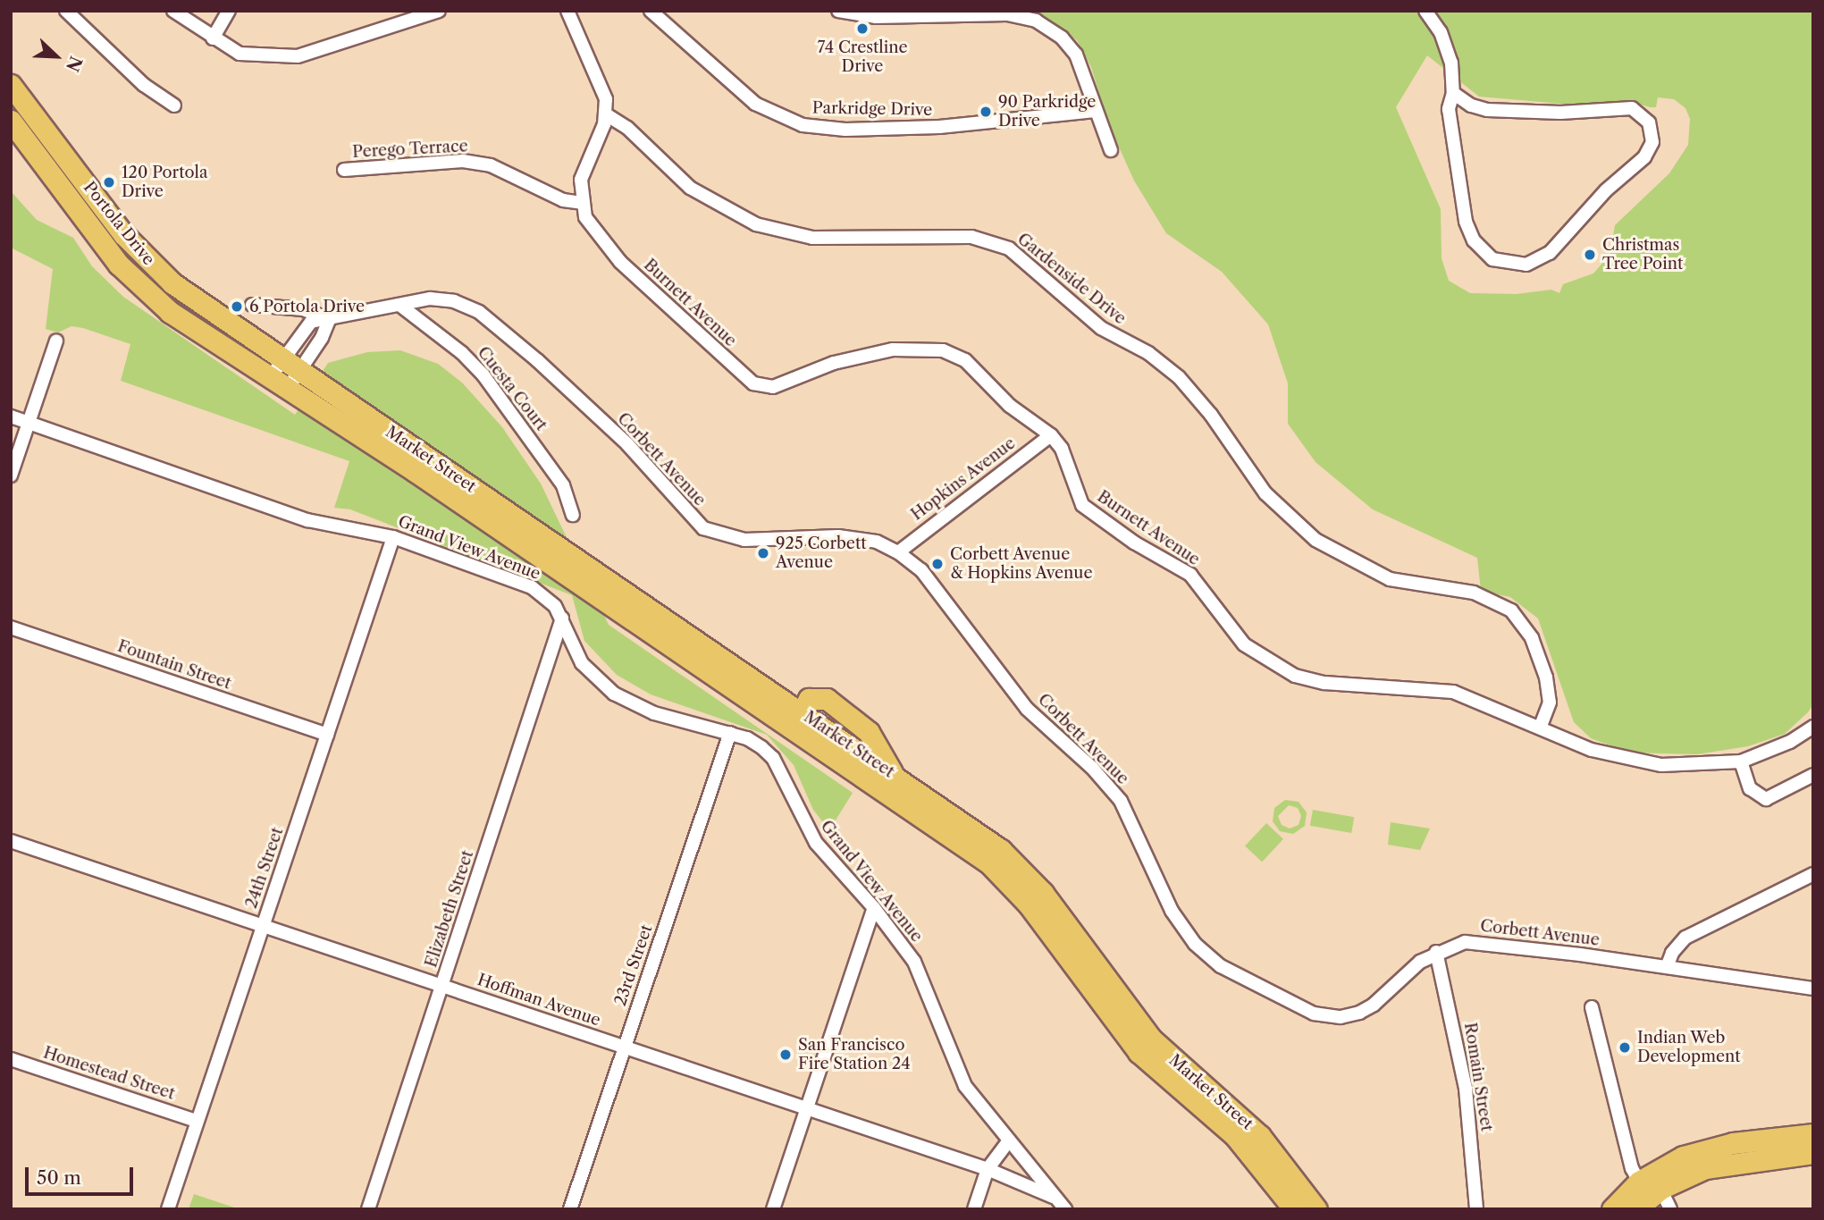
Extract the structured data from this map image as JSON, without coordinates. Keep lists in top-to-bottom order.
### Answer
{
  "streets": {
    "main road": ["Portola Drive", "Market Street"],
    "street": [
      "Parkridge Drive",
      "Perego Terrace",
      "Gardenside Drive",
      "Burnett Avenue",
      "Cuesta Court",
      "Corbett Avenue",
      "Hopkins Avenue",
      "Grand View Avenue",
      "Fountain Street",
      "24th Street",
      "Elizabeth Street",
      "23rd Street",
      "Hoffman Avenue",
      "Homestead Street",
      "Romain Street"
    ]
  },
  "crossings": [
    ["Perego Terrace", "Burnett Avenue"],
    ["Portola Drive", "Market Street"],
    ["Gardenside Drive", "Burnett Avenue"],
    ["Burnett Avenue", "Hopkins Avenue"],
    ["Cuesta Court", "Corbett Avenue"],
    ["Corbett Avenue", "Hopkins Avenue"],
    ["Corbett Avenue", "Romain Street"],
    ["Grand View Avenue", "24th Street"],
    ["Grand View Avenue", "Elizabeth Street"],
    ["Grand View Avenue", "23rd Street"],
    ["Grand View Avenue", "Hoffman Avenue"],
    ["Fountain Street", "24th Street"],
    ["24th Street", "Hoffman Avenue"],
    ["24th Street", "Homestead Street"],
    ["Elizabeth Street", "Hoffman Avenue"],
    ["23rd Street", "Hoffman Avenue"]
  ],
  "places": [
    "74 Crestline Drive",
    "90 Parkridge Drive",
    "120 Portola Drive",
    "Christmas Tree Point",
    "6 Portola Drive",
    "925 Corbett Avenue",
    "Corbett Avenue & Hopkins Avenue",
    "Indian Web Development",
    "San Francisco Fire Station 24"
  ],
  "scale_bar": "50 m",
  "north": "bottom right"
}
